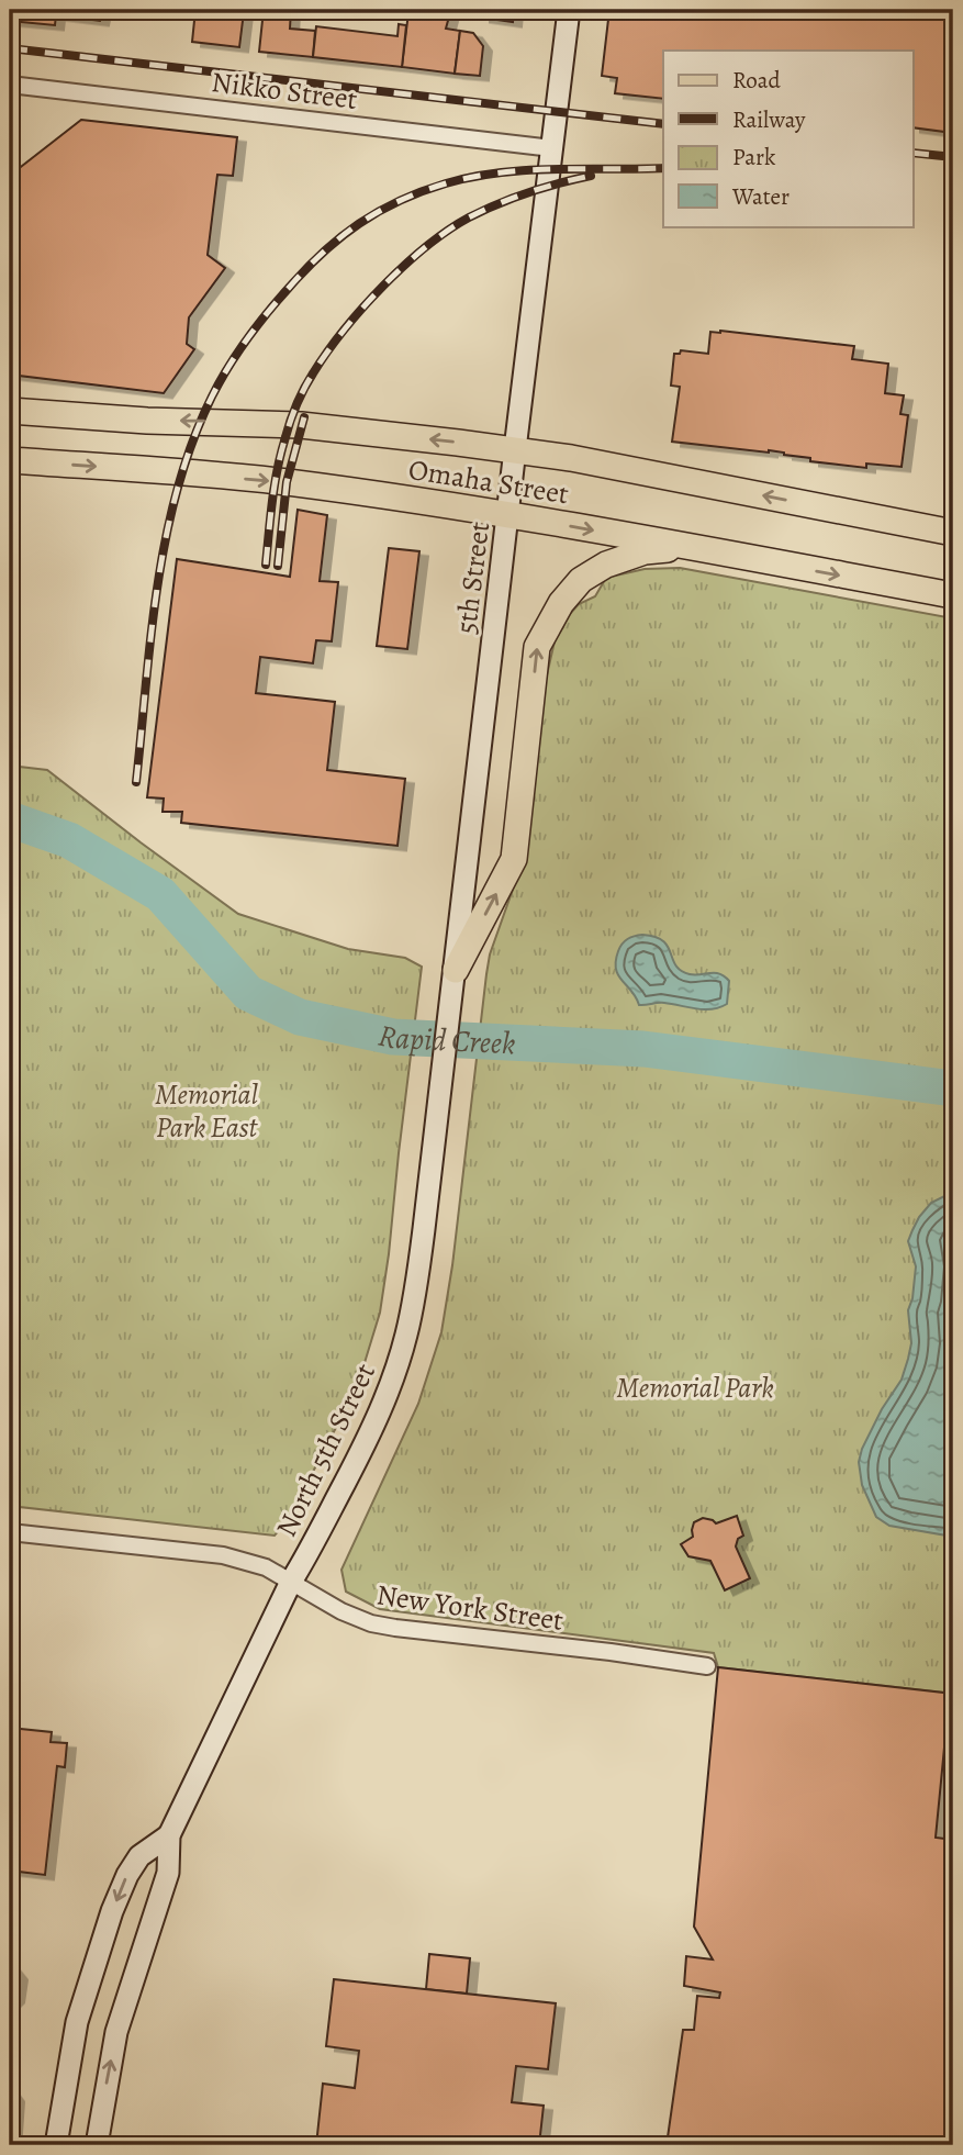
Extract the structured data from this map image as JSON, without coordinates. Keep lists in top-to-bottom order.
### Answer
{
  "streets": {
    "main road": ["Omaha Street", "5th Street", "North 5th Street"],
    "street": ["Nikko Street", "New York Street"]
  },
  "crossings": [
    ["Nikko Street", "5th Street"],
    ["Omaha Street", "5th Street"],
    ["5th Street", "North 5th Street"],
    ["North 5th Street", "New York Street"]
  ],
  "water": ["Rapid Creek"],
  "parks": ["Memorial Park East", "Memorial Park"],
  "legend": [
    "Road",
    "Railway",
    "Park",
    "Water"
  ]
}
